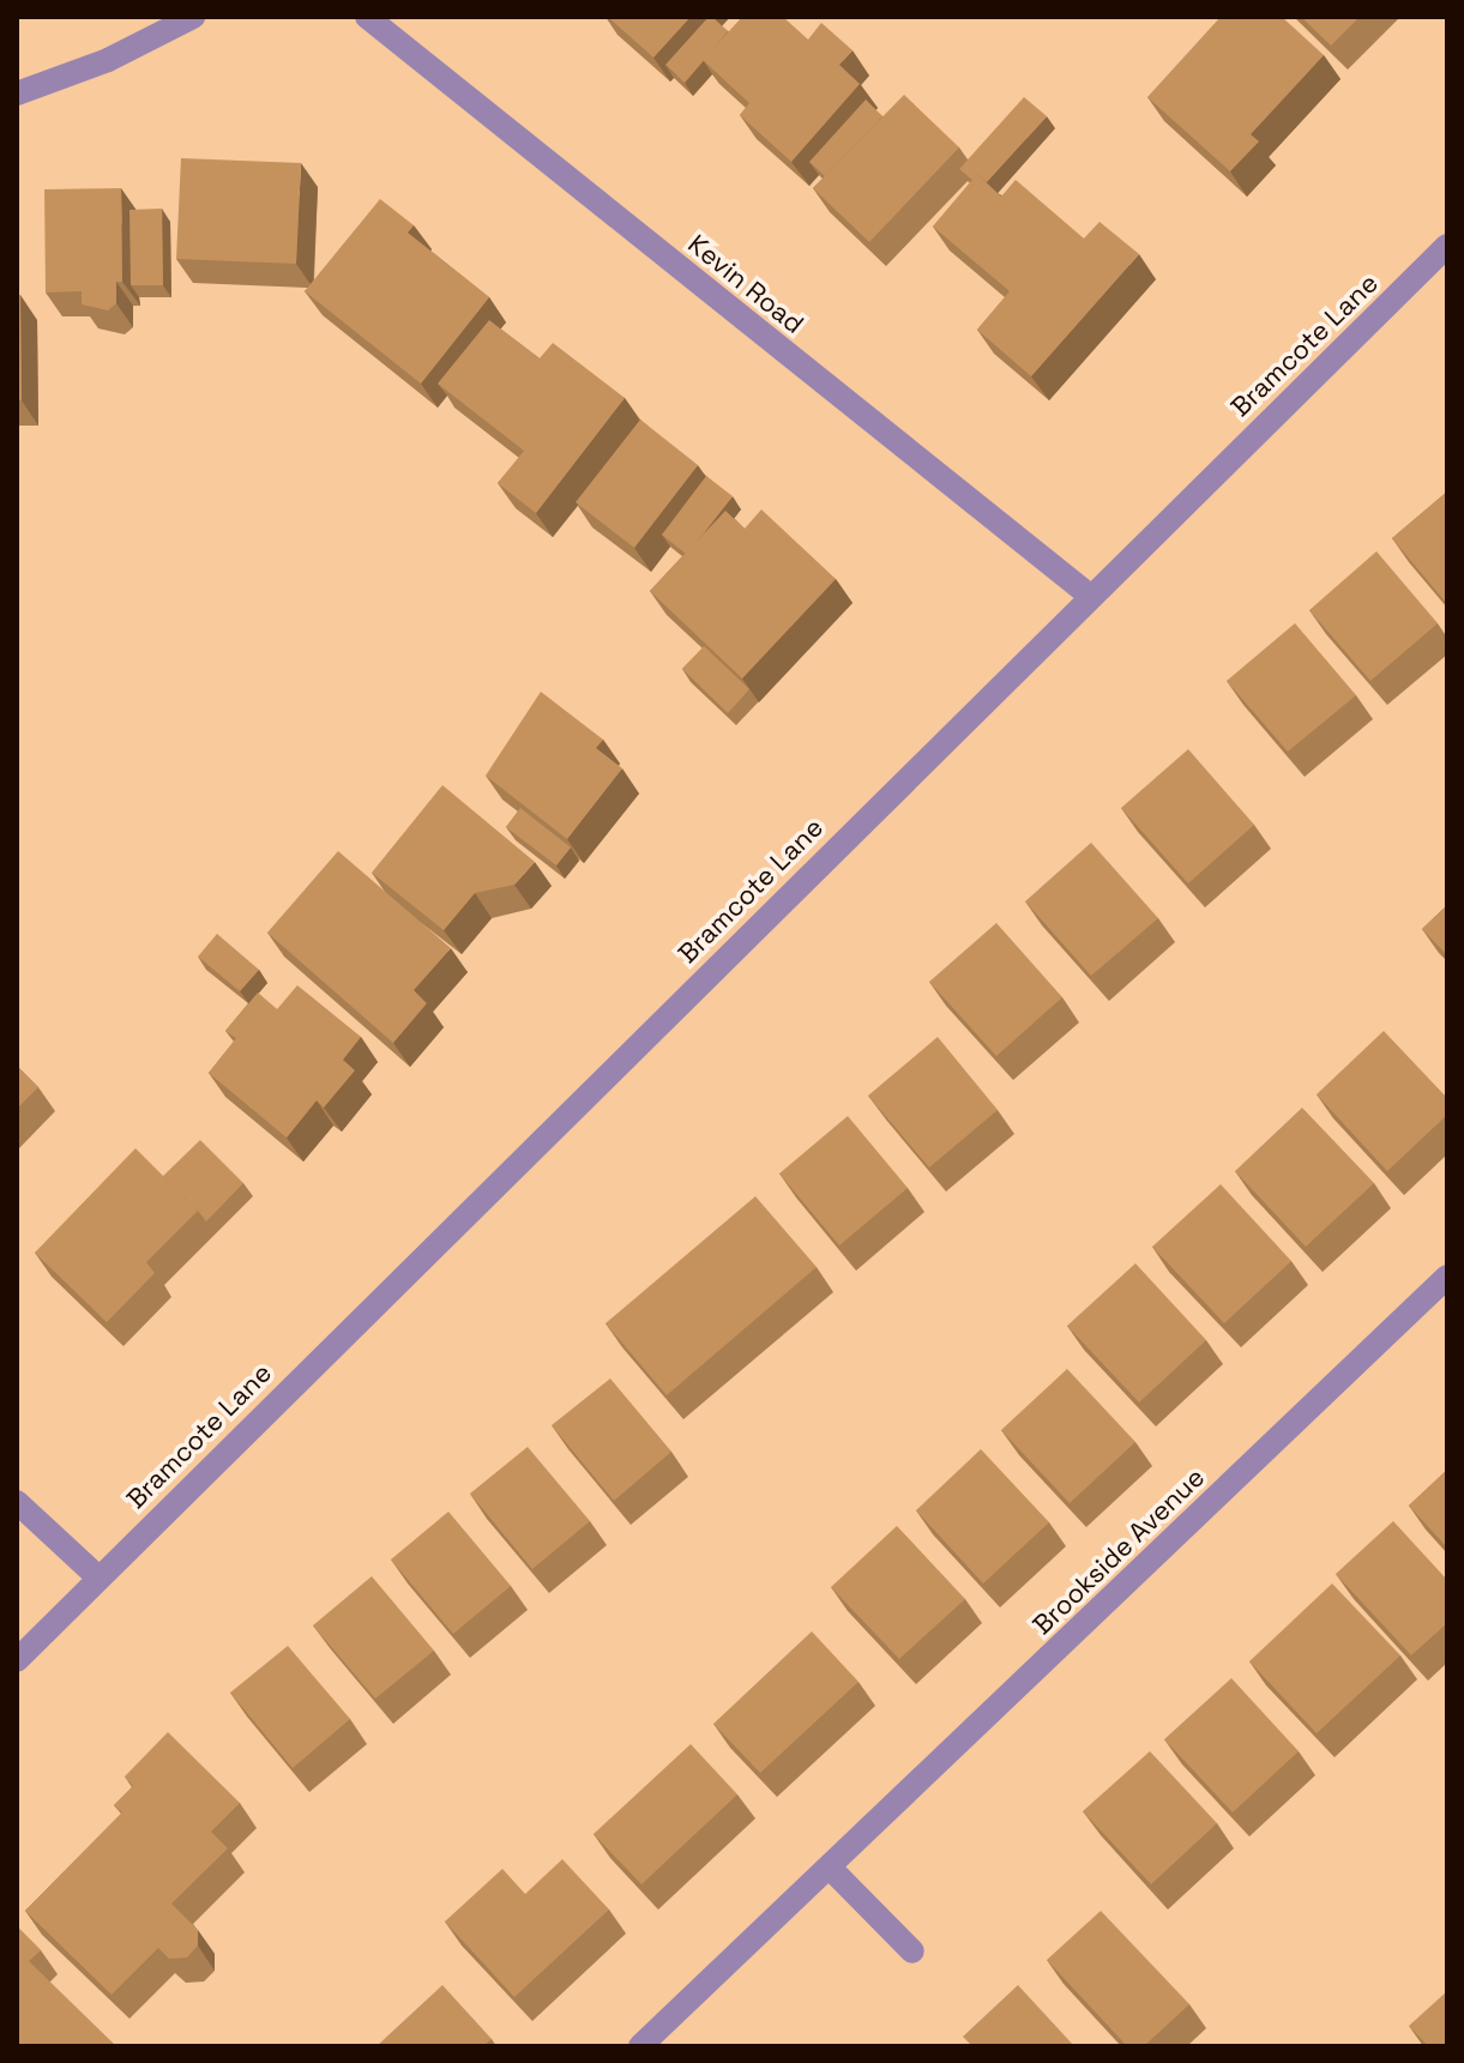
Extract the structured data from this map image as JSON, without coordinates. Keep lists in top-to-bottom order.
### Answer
{
  "streets": {
    "street": ["Kevin Road", "Bramcote Lane", "Brookside Avenue"]
  },
  "crossings": [
    ["Kevin Road", "Bramcote Lane"]
  ]
}
